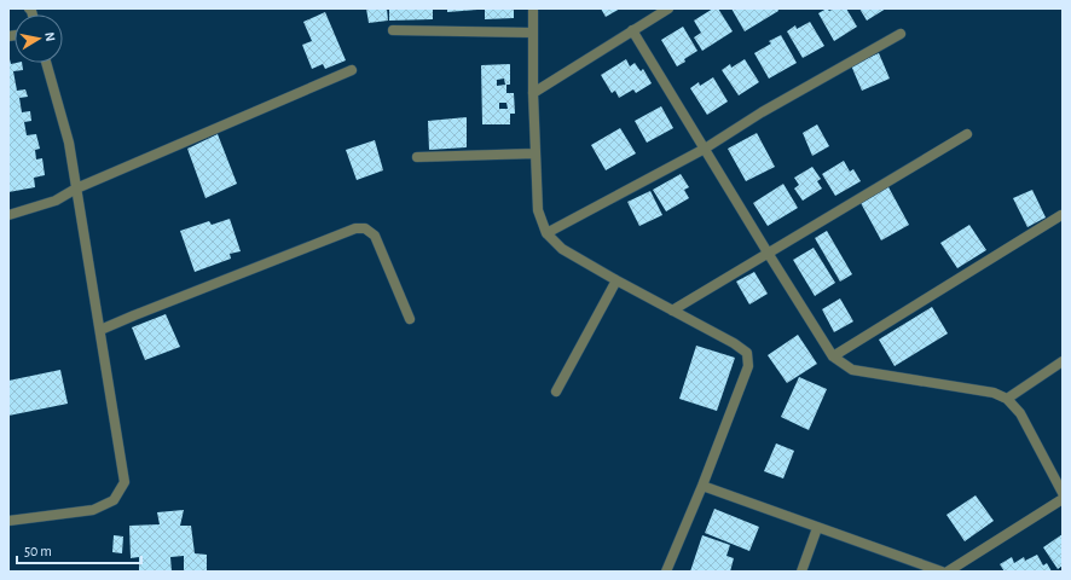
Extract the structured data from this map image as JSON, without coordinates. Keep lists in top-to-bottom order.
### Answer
{
  "scale_bar": "50 m",
  "north": "right"
}
